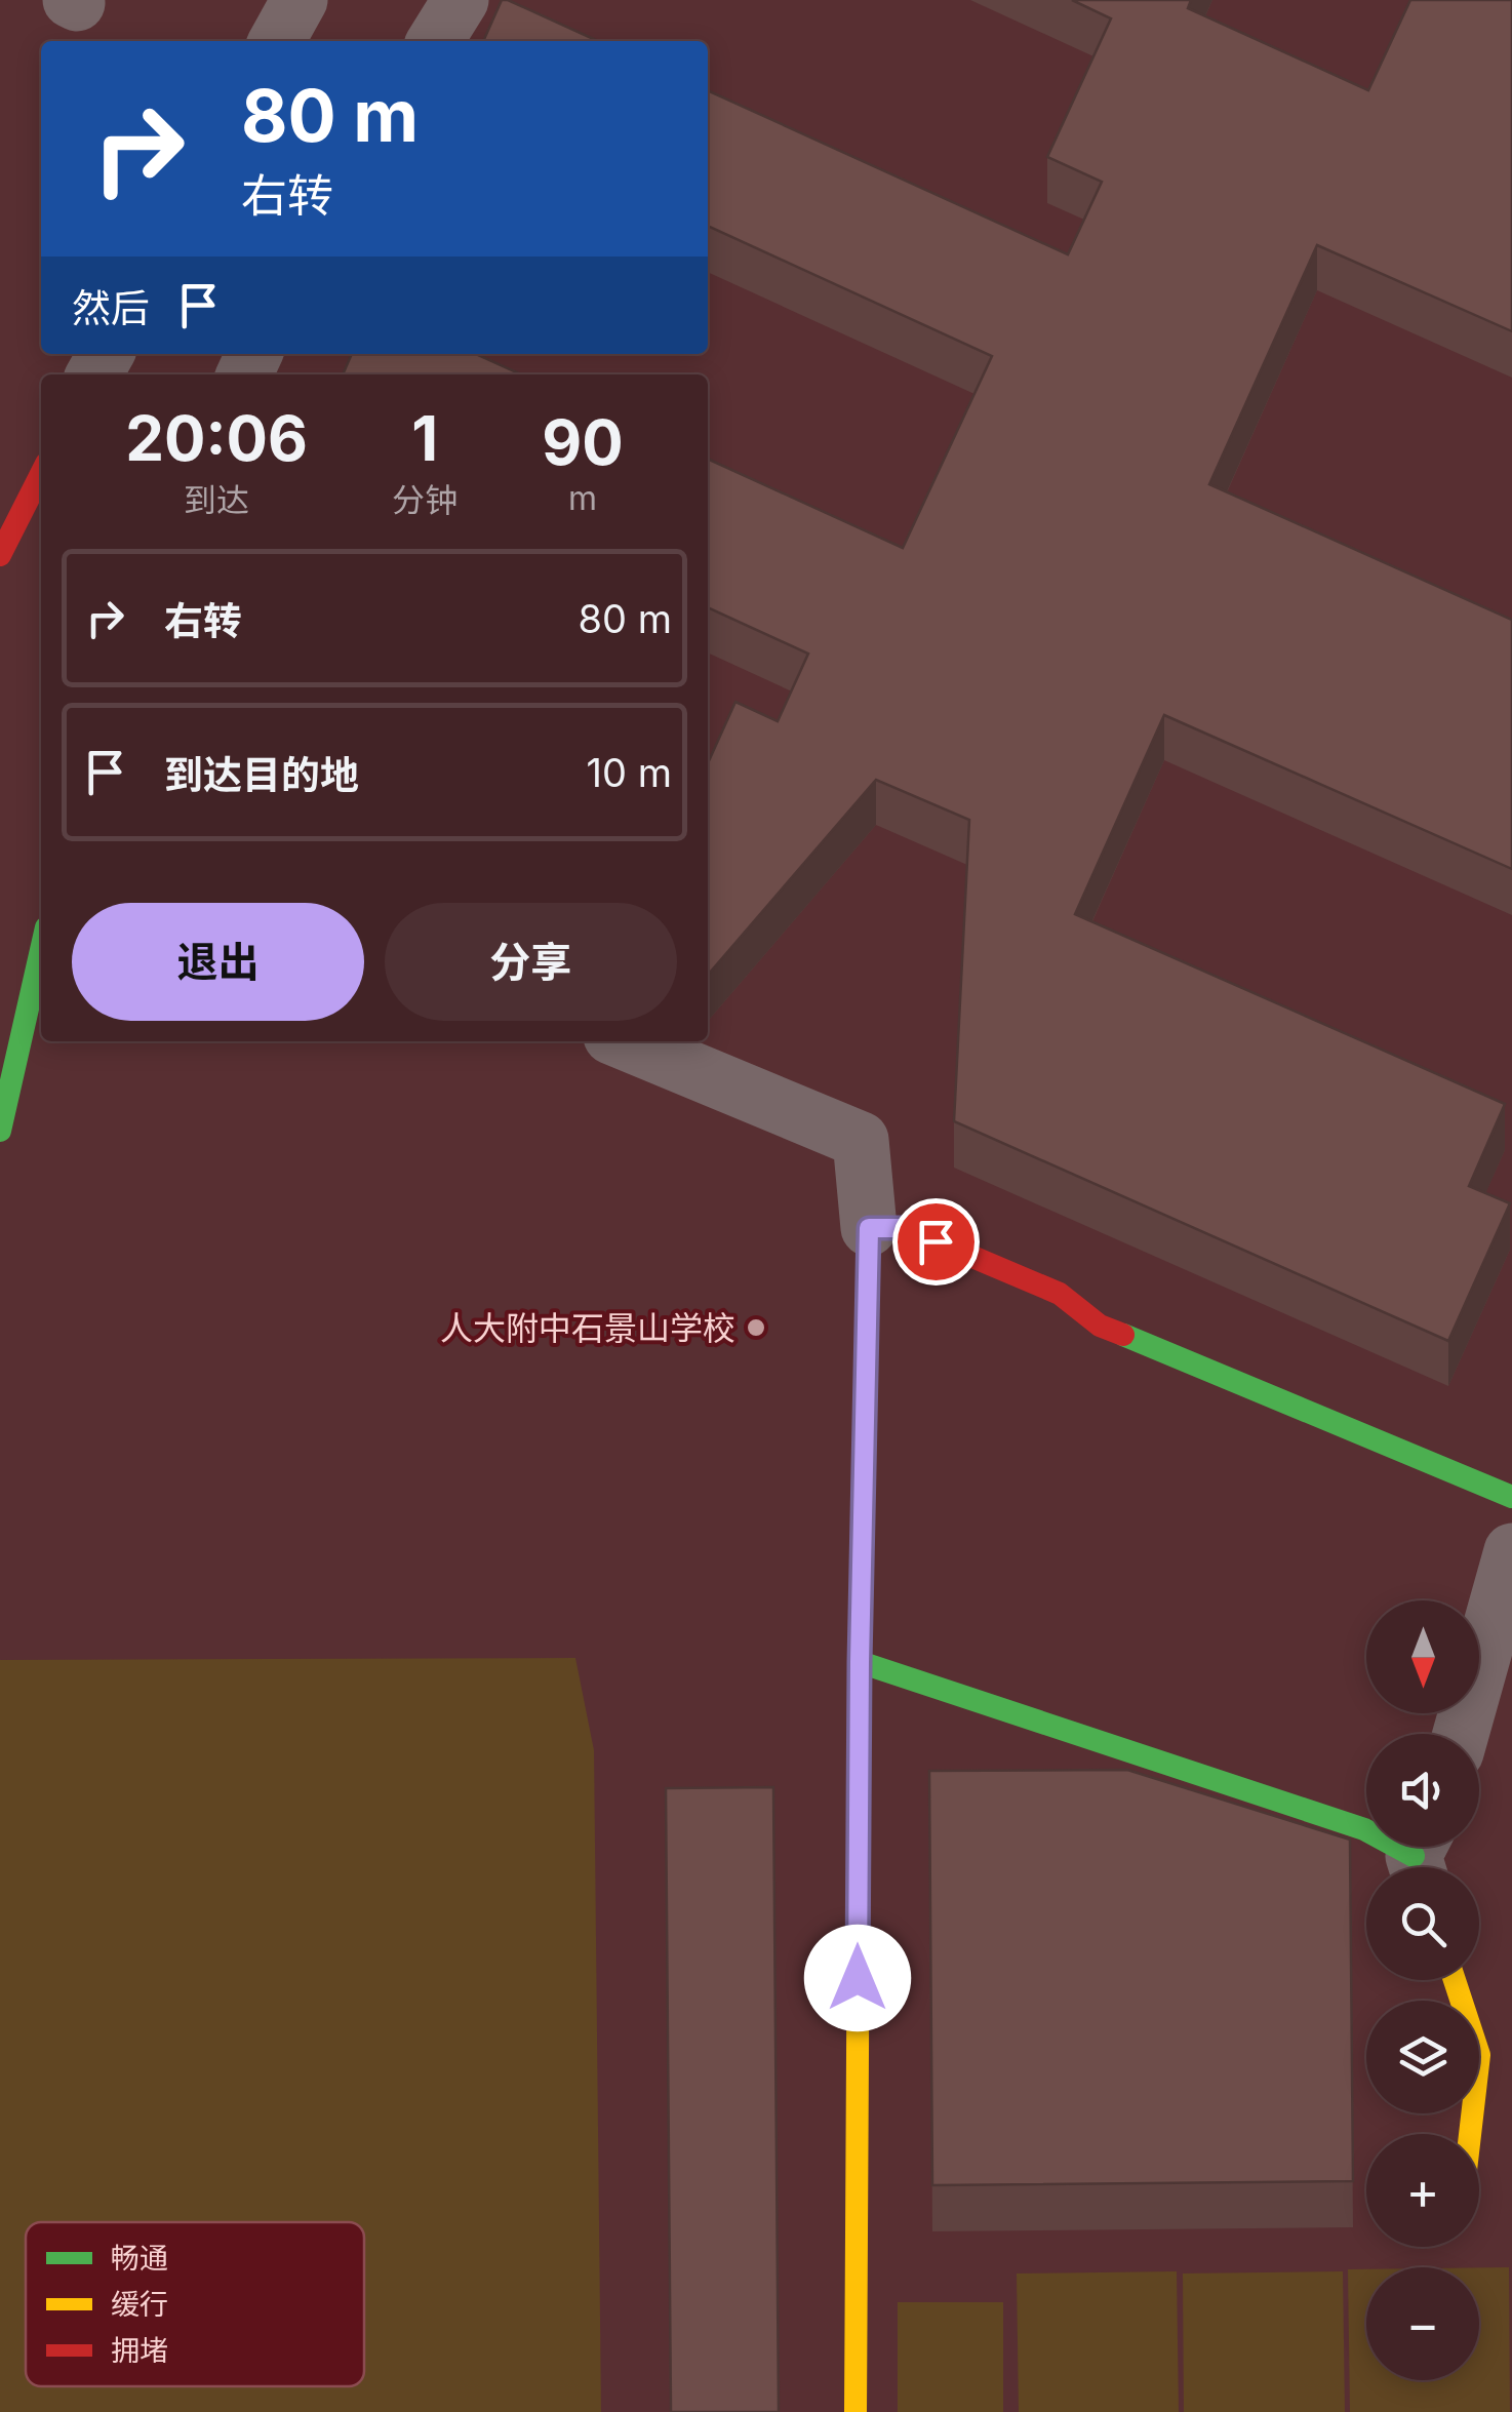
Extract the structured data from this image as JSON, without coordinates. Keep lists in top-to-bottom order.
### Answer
{
  "places": ["人大附中石景山学校"],
  "legend": ["畅通", "缓行", "拥堵"],
  "north": "bottom",
  "page": {
    "turn": ["80 m", "右转"],
    "then": "然后",
    "eta": [
      "20:06",
      "到达",
      "1",
      "分钟",
      "90",
      "m"
    ],
    "list": [
      {
        "name": "右转",
        "value": "80 m"
      },
      {
        "name": "到达目的地",
        "value": "10 m"
      }
    ],
    "buttons": ["退出", "分享"],
    "map_buttons": ["+", "−"]
  }
}
